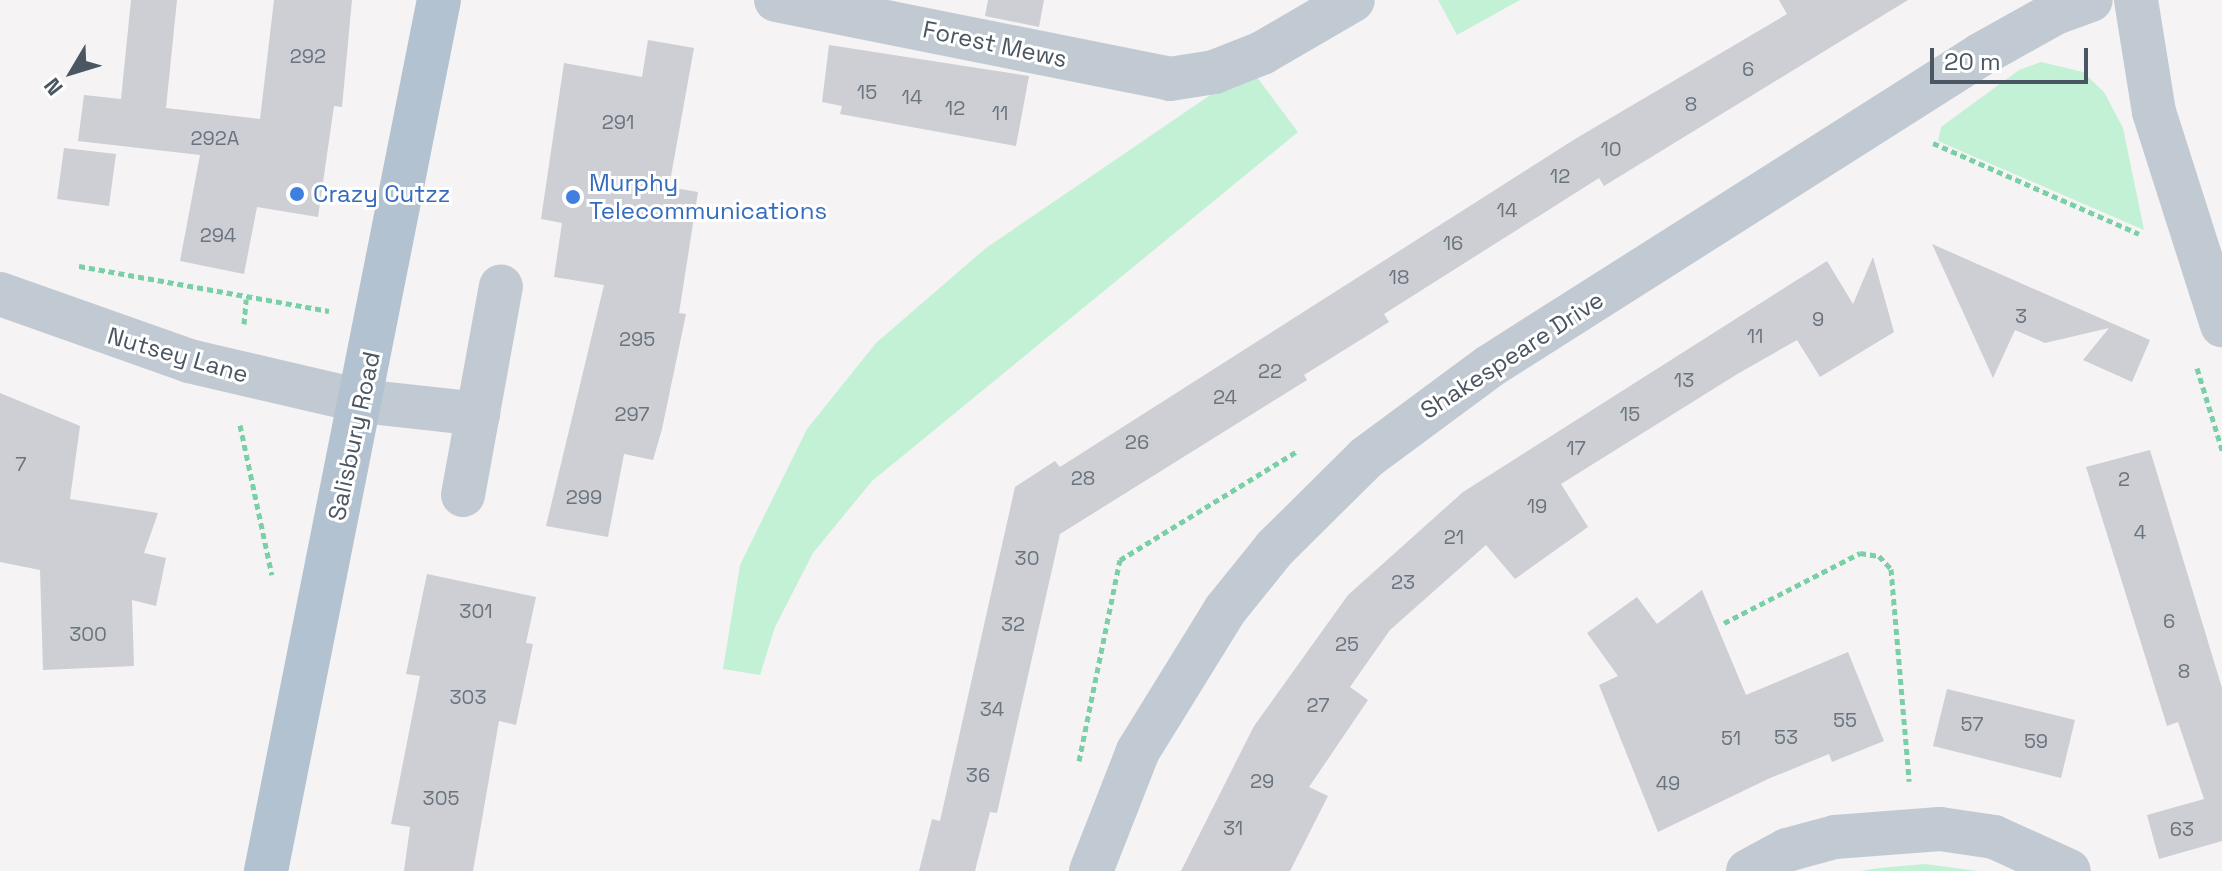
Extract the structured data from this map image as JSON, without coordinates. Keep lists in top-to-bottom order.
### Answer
{
  "streets": {
    "main road": ["Salisbury Road"],
    "street": ["Forest Mews", "Nutsey Lane", "Shakespeare Drive"]
  },
  "crossings": [
    ["Nutsey Lane", "Salisbury Road"]
  ],
  "places": ["Crazy Cutzz", "Murphy Telecommunications"],
  "house_numbers": [
    "292",
    "6",
    "15",
    "14",
    "8",
    "12",
    "11",
    "291",
    "292A",
    "10",
    "12",
    "14",
    "294",
    "16",
    "18",
    "3",
    "9",
    "11",
    "295",
    "22",
    "13",
    "24",
    "297",
    "15",
    "26",
    "17",
    "7",
    "28",
    "2",
    "299",
    "19",
    "4",
    "21",
    "30",
    "23",
    "301",
    "6",
    "32",
    "300",
    "25",
    "8",
    "303",
    "27",
    "34",
    "55",
    "57",
    "53",
    "51",
    "59",
    "36",
    "29",
    "49",
    "305",
    "31",
    "63"
  ],
  "scale_bar": "20 m",
  "north": "bottom left"
}
